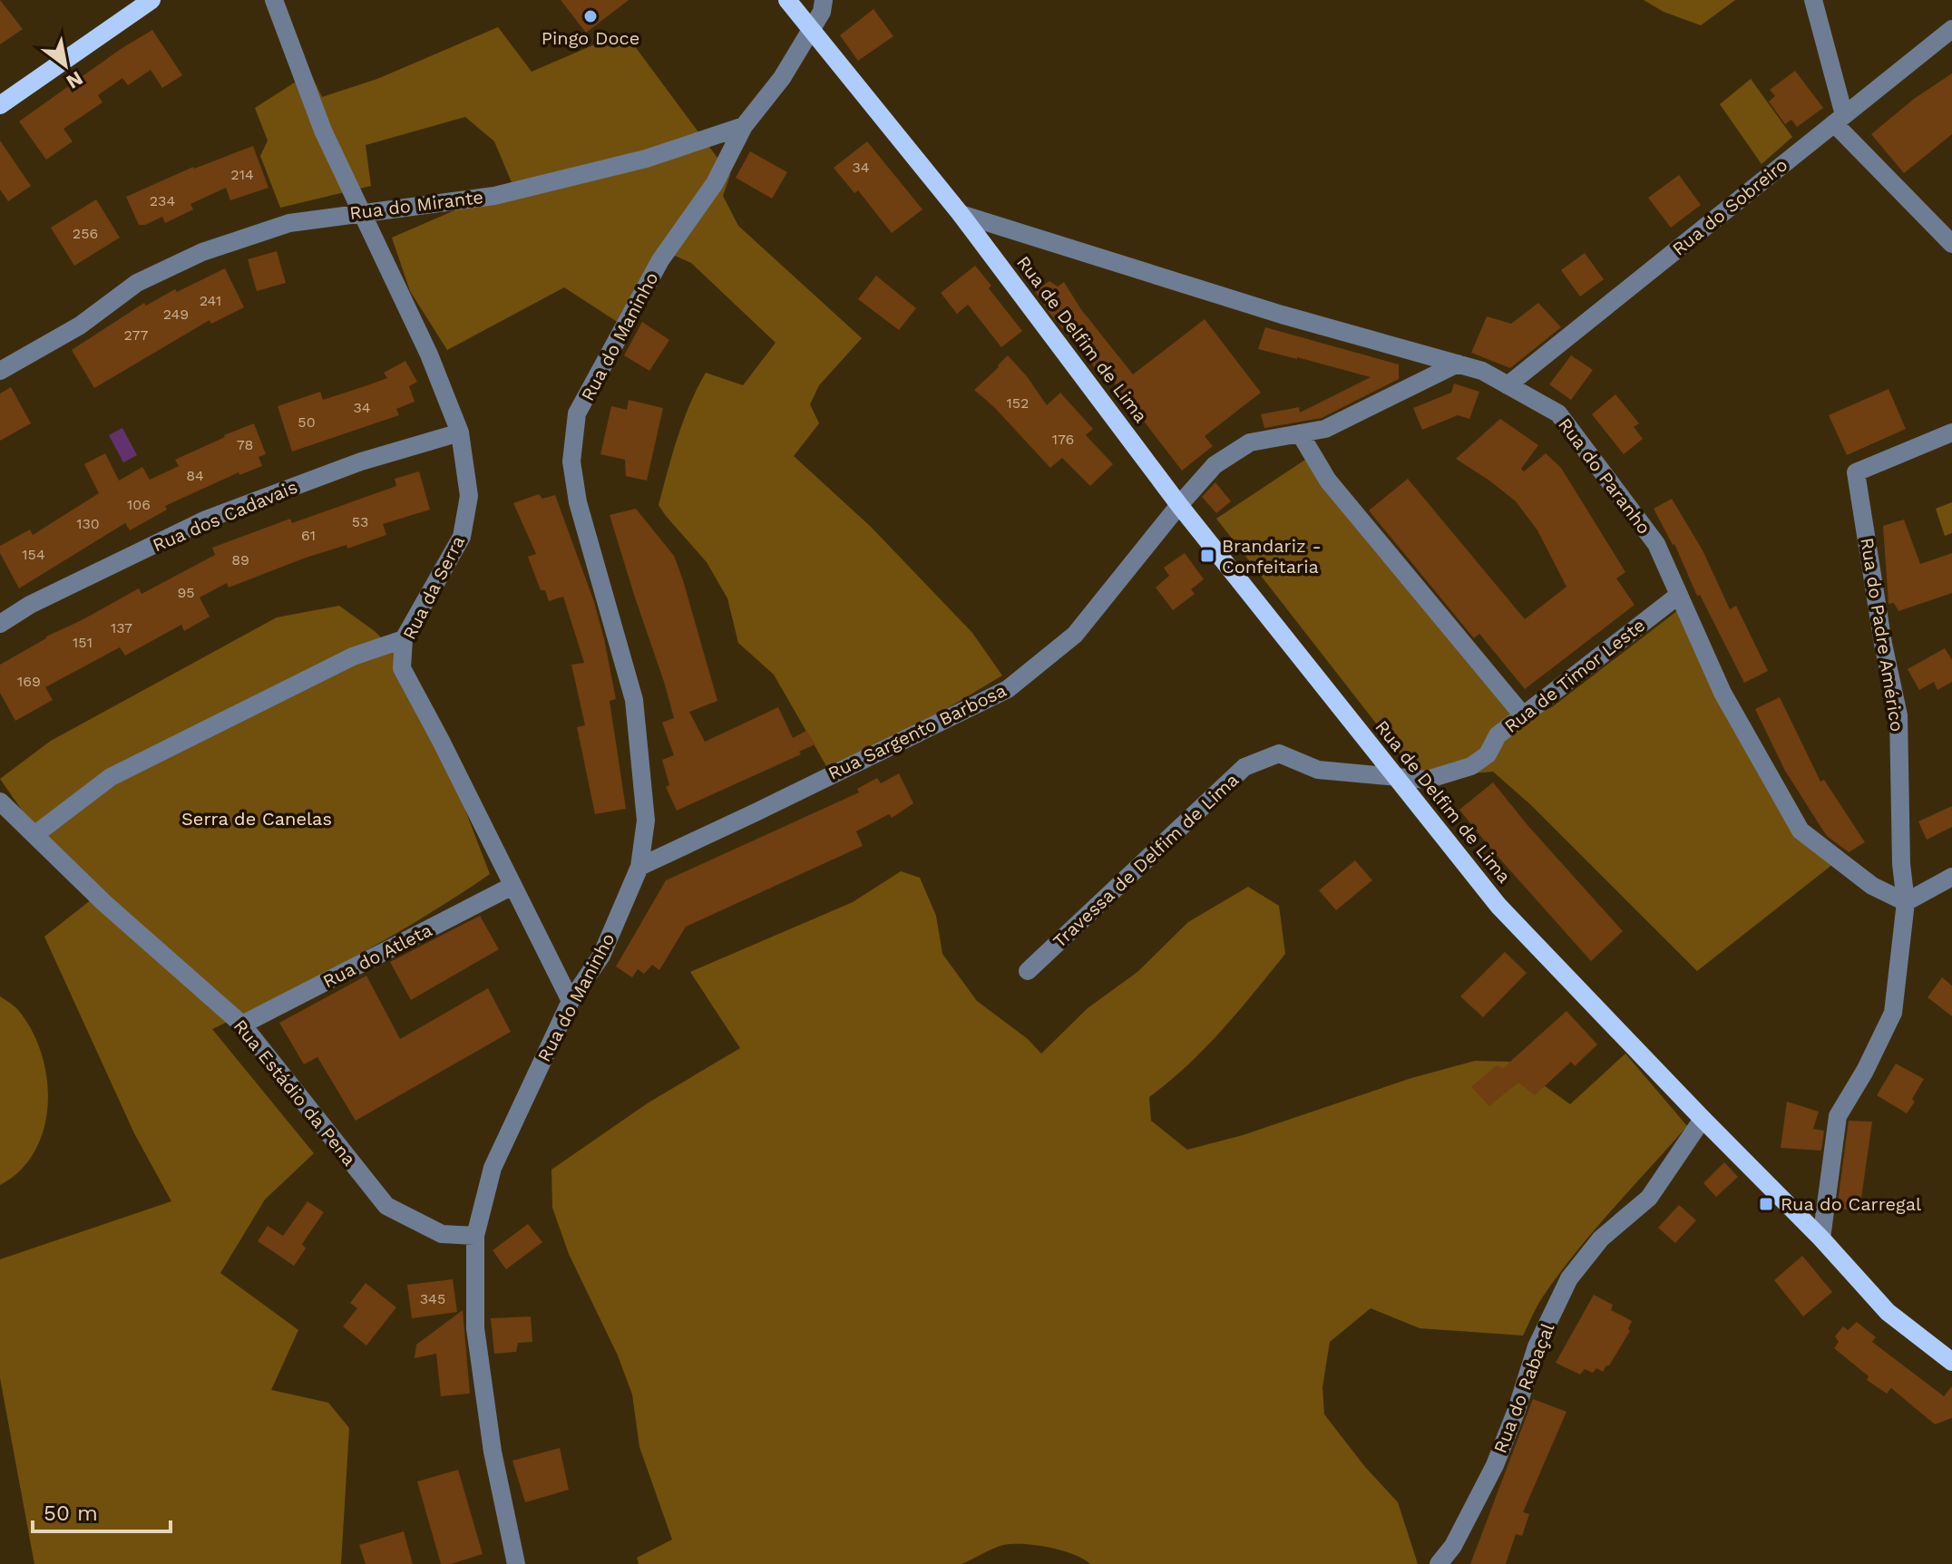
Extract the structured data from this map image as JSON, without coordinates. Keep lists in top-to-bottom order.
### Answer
{
  "streets": {
    "main road": ["Rua de Delfim de Lima"],
    "street": [
      "Rua do Mirante",
      "Rua do Sobreiro",
      "Rua do Maninho",
      "Rua do Paranho",
      "Rua dos Cadavais",
      "Rua da Serra",
      "Rua do Padre Américo",
      "Rua de Timor Leste",
      "Rua Sargento Barbosa",
      "Travessa de Delfim de Lima",
      "Rua do Atleta",
      "Rua Estádio da Pena",
      "Rua do Rabaçal"
    ]
  },
  "crossings": [
    ["Rua do Mirante", "Rua do Maninho"],
    ["Rua do Mirante", "Rua da Serra"],
    ["Rua do Sobreiro", "Rua do Paranho"],
    ["Rua do Maninho", "Rua da Serra"],
    ["Rua do Maninho", "Rua Sargento Barbosa"],
    ["Rua do Maninho", "Rua Estádio da Pena"],
    ["Rua de Delfim de Lima", "Rua do Paranho"],
    ["Rua de Delfim de Lima", "Rua de Timor Leste"],
    ["Rua de Delfim de Lima", "Rua Sargento Barbosa"],
    ["Rua de Delfim de Lima", "Travessa de Delfim de Lima"],
    ["Rua de Delfim de Lima", "Rua do Rabaçal"],
    ["Rua do Paranho", "Rua do Padre Américo"],
    ["Rua do Paranho", "Rua de Timor Leste"],
    ["Rua do Paranho", "Rua Sargento Barbosa"],
    ["Rua dos Cadavais", "Rua da Serra"],
    ["Rua da Serra", "Rua do Atleta"],
    ["Rua de Timor Leste", "Travessa de Delfim de Lima"],
    ["Rua do Atleta", "Rua Estádio da Pena"]
  ],
  "parks": ["Serra de Canelas"],
  "places": {
    "other": ["Pingo Doce"],
    "transit": ["Brandariz - Confeitaria", "Rua do Carregal"]
  },
  "house_numbers": [
    "34",
    "214",
    "234",
    "256",
    "241",
    "249",
    "277",
    "152",
    "34",
    "50",
    "176",
    "78",
    "84",
    "106",
    "53",
    "130",
    "61",
    "154",
    "89",
    "95",
    "137",
    "151",
    "169",
    "345"
  ],
  "scale_bar": "50 m",
  "north": "bottom right"
}
